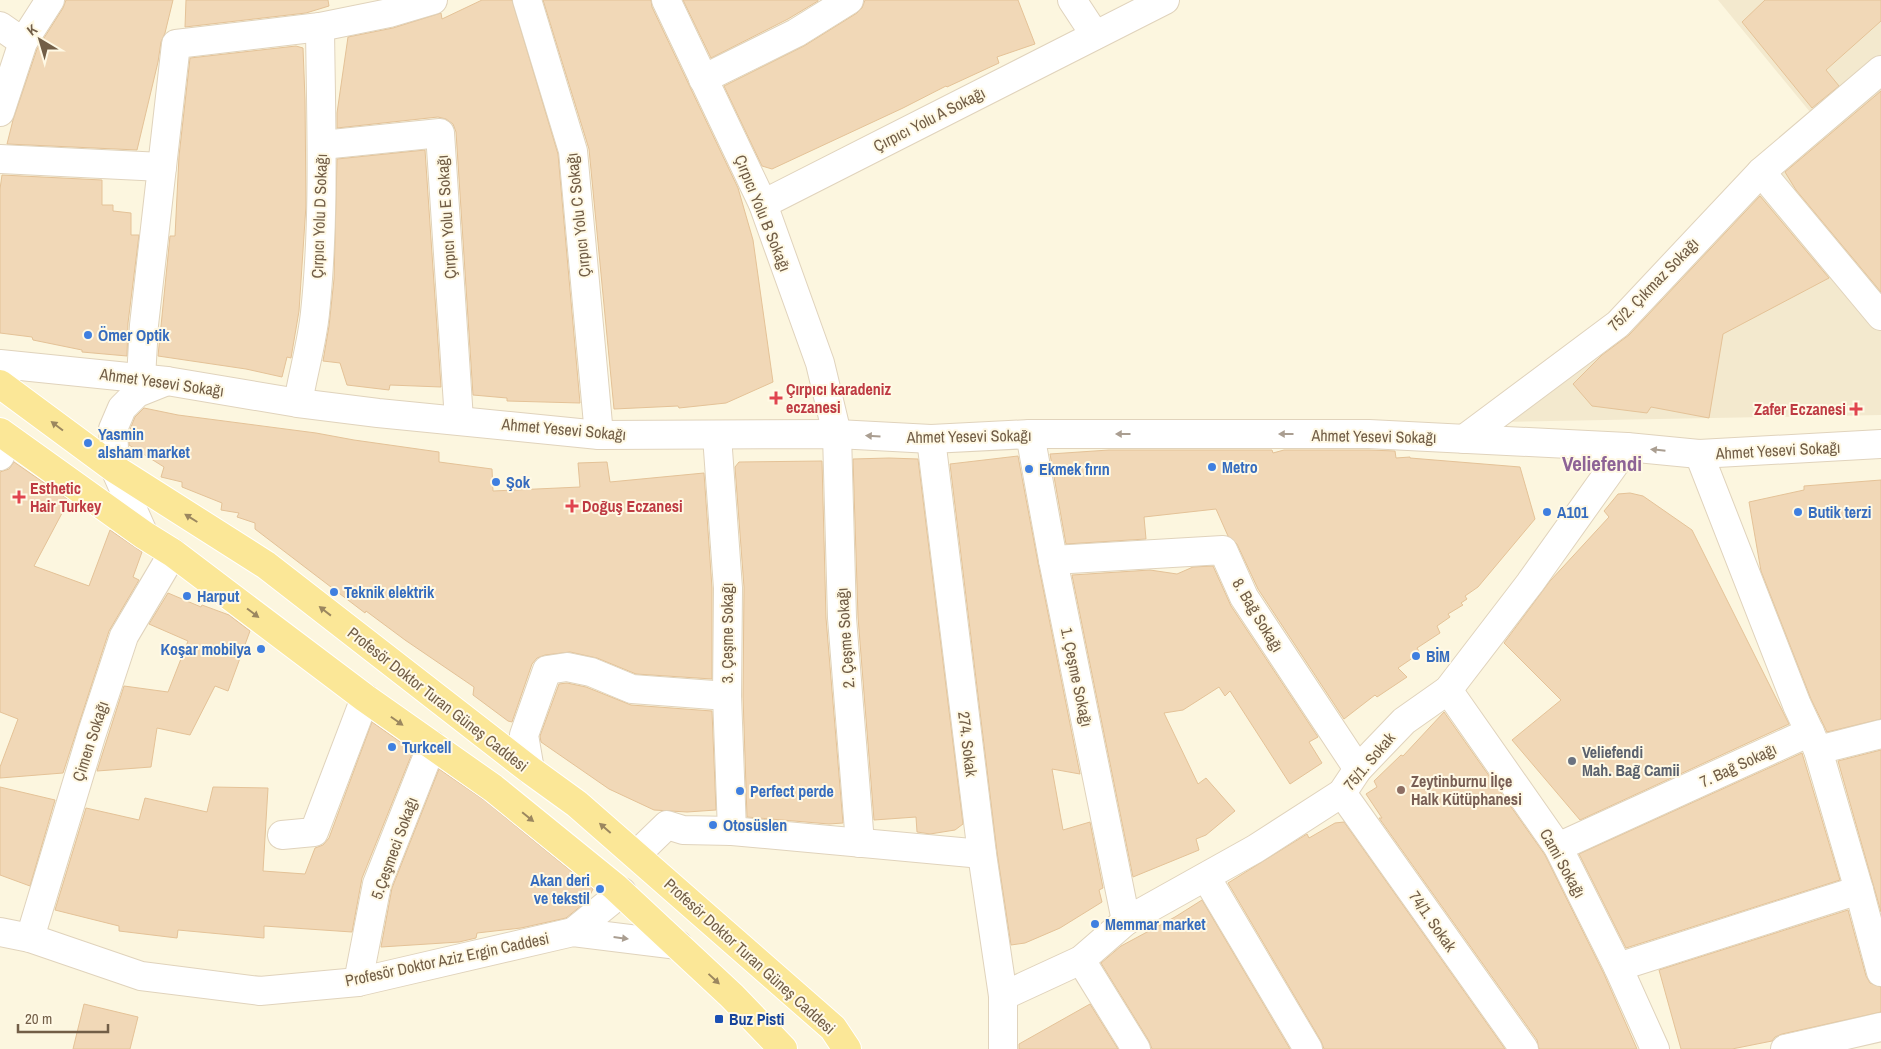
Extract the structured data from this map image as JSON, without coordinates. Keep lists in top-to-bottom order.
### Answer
{
  "streets": {
    "main road": ["Profesör Doktor Turan Güneş Caddesi"],
    "street": [
      "Çırpıcı Yolu A Sokağı",
      "Çırpıcı Yolu B Sokağı",
      "Çırpıcı Yolu C Sokağı",
      "Çırpıcı Yolu D Sokağı",
      "Çırpıcı Yolu E Sokağı",
      "75/2. Çıkmaz Sokağı",
      "Ahmet Yesevi Sokağı",
      "8. Bağ Sokağı",
      "3. Çeşme Sokağı",
      "2. Çeşme Sokağı",
      "1. Çeşme Sokağı",
      "Çimen Sokağı",
      "274. Sokak",
      "75/1. Sokak",
      "7. Bağ Sokağı",
      "5.Çeşmeci Sokağı",
      "Cami Sokağı",
      "74/1. Sokak",
      "Profesör Doktor Aziz Ergin Caddesi"
    ]
  },
  "crossings": [
    ["Çırpıcı Yolu A Sokağı", "Çırpıcı Yolu B Sokağı"],
    ["Çırpıcı Yolu B Sokağı", "Ahmet Yesevi Sokağı"],
    ["Çırpıcı Yolu B Sokağı", "2. Çeşme Sokağı"],
    ["Çırpıcı Yolu C Sokağı", "Ahmet Yesevi Sokağı"],
    ["Çırpıcı Yolu D Sokağı", "Çırpıcı Yolu E Sokağı"],
    ["Çırpıcı Yolu D Sokağı", "Ahmet Yesevi Sokağı"],
    ["Çırpıcı Yolu E Sokağı", "Ahmet Yesevi Sokağı"],
    ["75/2. Çıkmaz Sokağı", "Ahmet Yesevi Sokağı"],
    ["Ahmet Yesevi Sokağı", "3. Çeşme Sokağı"],
    ["Ahmet Yesevi Sokağı", "2. Çeşme Sokağı"],
    ["Ahmet Yesevi Sokağı", "1. Çeşme Sokağı"],
    ["Ahmet Yesevi Sokağı", "274. Sokak"],
    ["Ahmet Yesevi Sokağı", "75/1. Sokak"],
    ["8. Bağ Sokağı", "1. Çeşme Sokağı"],
    ["8. Bağ Sokağı", "75/1. Sokak"],
    ["1. Çeşme Sokağı", "75/1. Sokak"],
    ["Çimen Sokağı", "Profesör Doktor Aziz Ergin Caddesi"],
    ["274. Sokak", "75/1. Sokak"],
    ["75/1. Sokak", "Cami Sokağı"],
    ["75/1. Sokak", "74/1. Sokak"],
    ["7. Bağ Sokağı", "Cami Sokağı"],
    ["5.Çeşmeci Sokağı", "Profesör Doktor Aziz Ergin Caddesi"]
  ],
  "districts": ["Veliefendi"],
  "places": {
    "other": [
      "Ömer Optik",
      "Yasmin alsham market",
      "Metro",
      "Ekmek fırın",
      "Şok",
      "A101",
      "Butik terzi",
      "Teknik elektrik",
      "Harput",
      "Koşar mobilya",
      "BİM",
      "Turkcell",
      "Veliefendi Mah. Bağ Camii",
      "Zeytinburnu İlçe Halk Kütüphanesi",
      "Perfect perde",
      "Otosüslen",
      "Akan deri ve tekstil",
      "Memmar market"
    ],
    "health": [
      "Çırpıcı karadeniz eczanesi",
      "Zafer Eczanesi",
      "Esthetic Hair Turkey",
      "Doğuş Eczanesi"
    ],
    "transit": ["Buz Pisti"]
  },
  "scale_bar": "20 m",
  "north": "top left"
}
